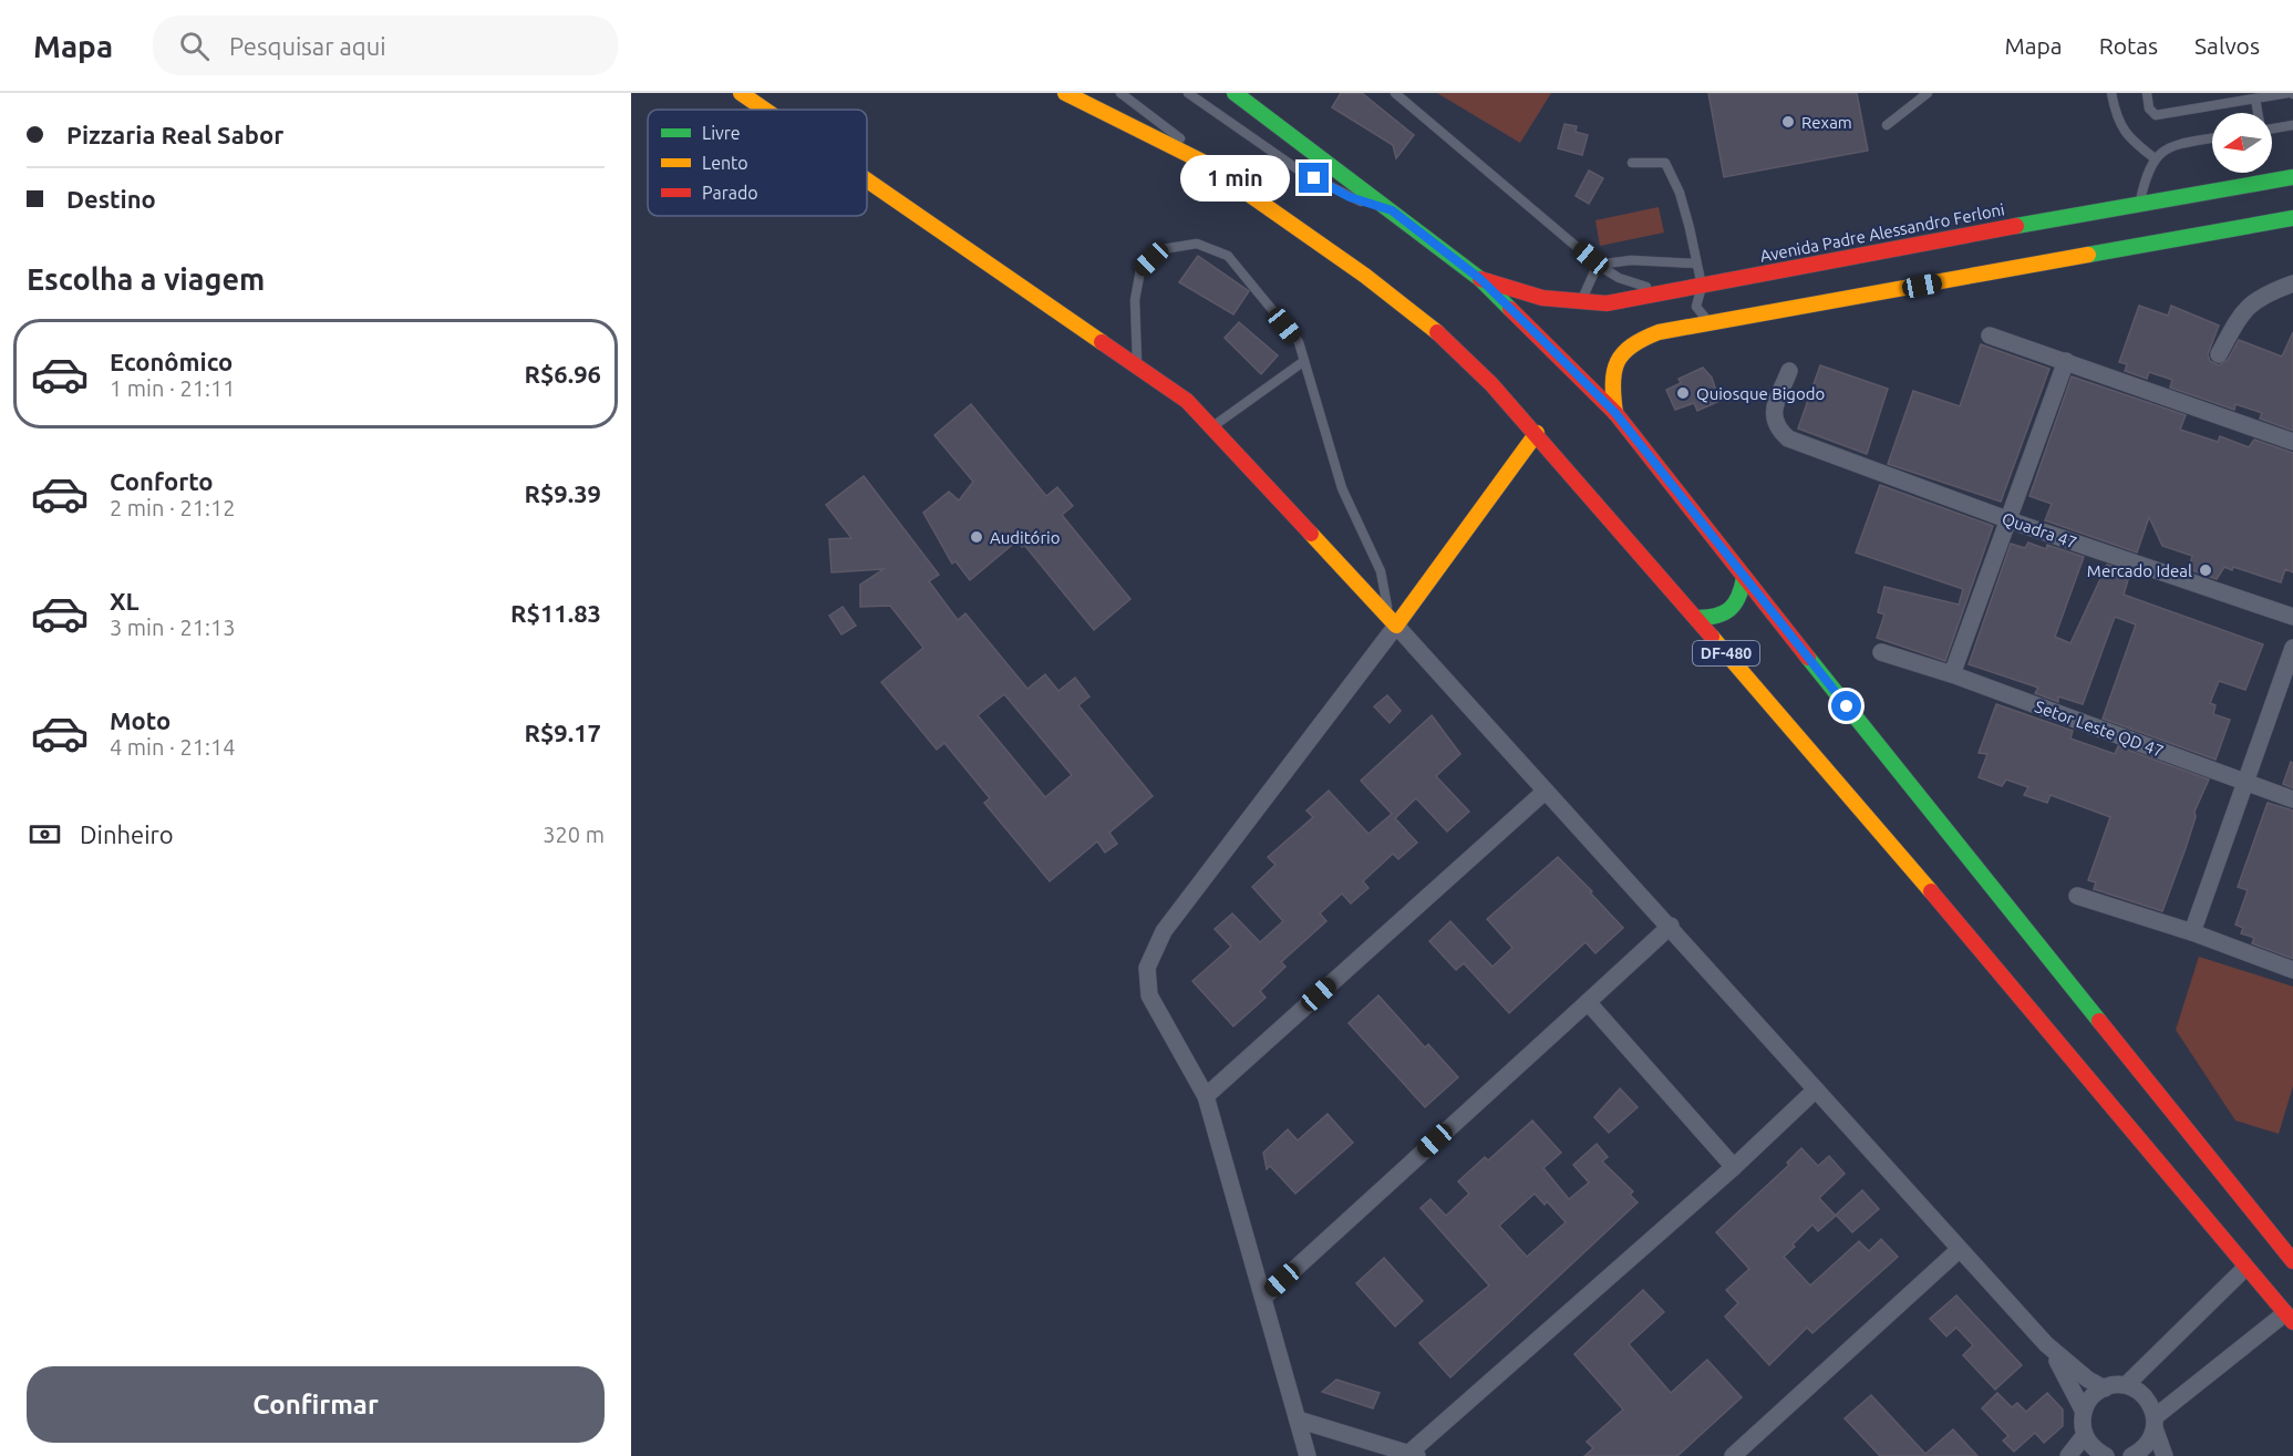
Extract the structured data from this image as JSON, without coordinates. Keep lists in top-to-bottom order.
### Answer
{
  "streets": {
    "main road": ["Avenida Padre Alessandro Ferloni", "DF-480"],
    "street": ["Quadra 47", "Setor Leste QD 47"]
  },
  "places": [
    "Rexam",
    "Quiosque Bigodo",
    "Auditório",
    "Mercado Ideal"
  ],
  "legend": ["Livre", "Lento", "Parado"],
  "north": "left",
  "page": {
    "header": "Mapa",
    "search": "Pesquisar aqui",
    "nav": ["Mapa", "Rotas", "Salvos"],
    "banner": ["Pizzaria Real Sabor", "Destino"],
    "bubble": "1 min",
    "heading": "Escolha a viagem",
    "list": [
      {
        "name": "Econômico",
        "note": "1 min · 21:11",
        "value": "R$6.96"
      },
      {
        "name": "Conforto",
        "note": "2 min · 21:12",
        "value": "R$9.39"
      },
      {
        "name": "XL",
        "note": "3 min · 21:13",
        "value": "R$11.83"
      },
      {
        "name": "Moto",
        "note": "4 min · 21:14",
        "value": "R$9.17"
      }
    ],
    "pay": ["Dinheiro", "320 m"],
    "buttons": "Confirmar"
  }
}
